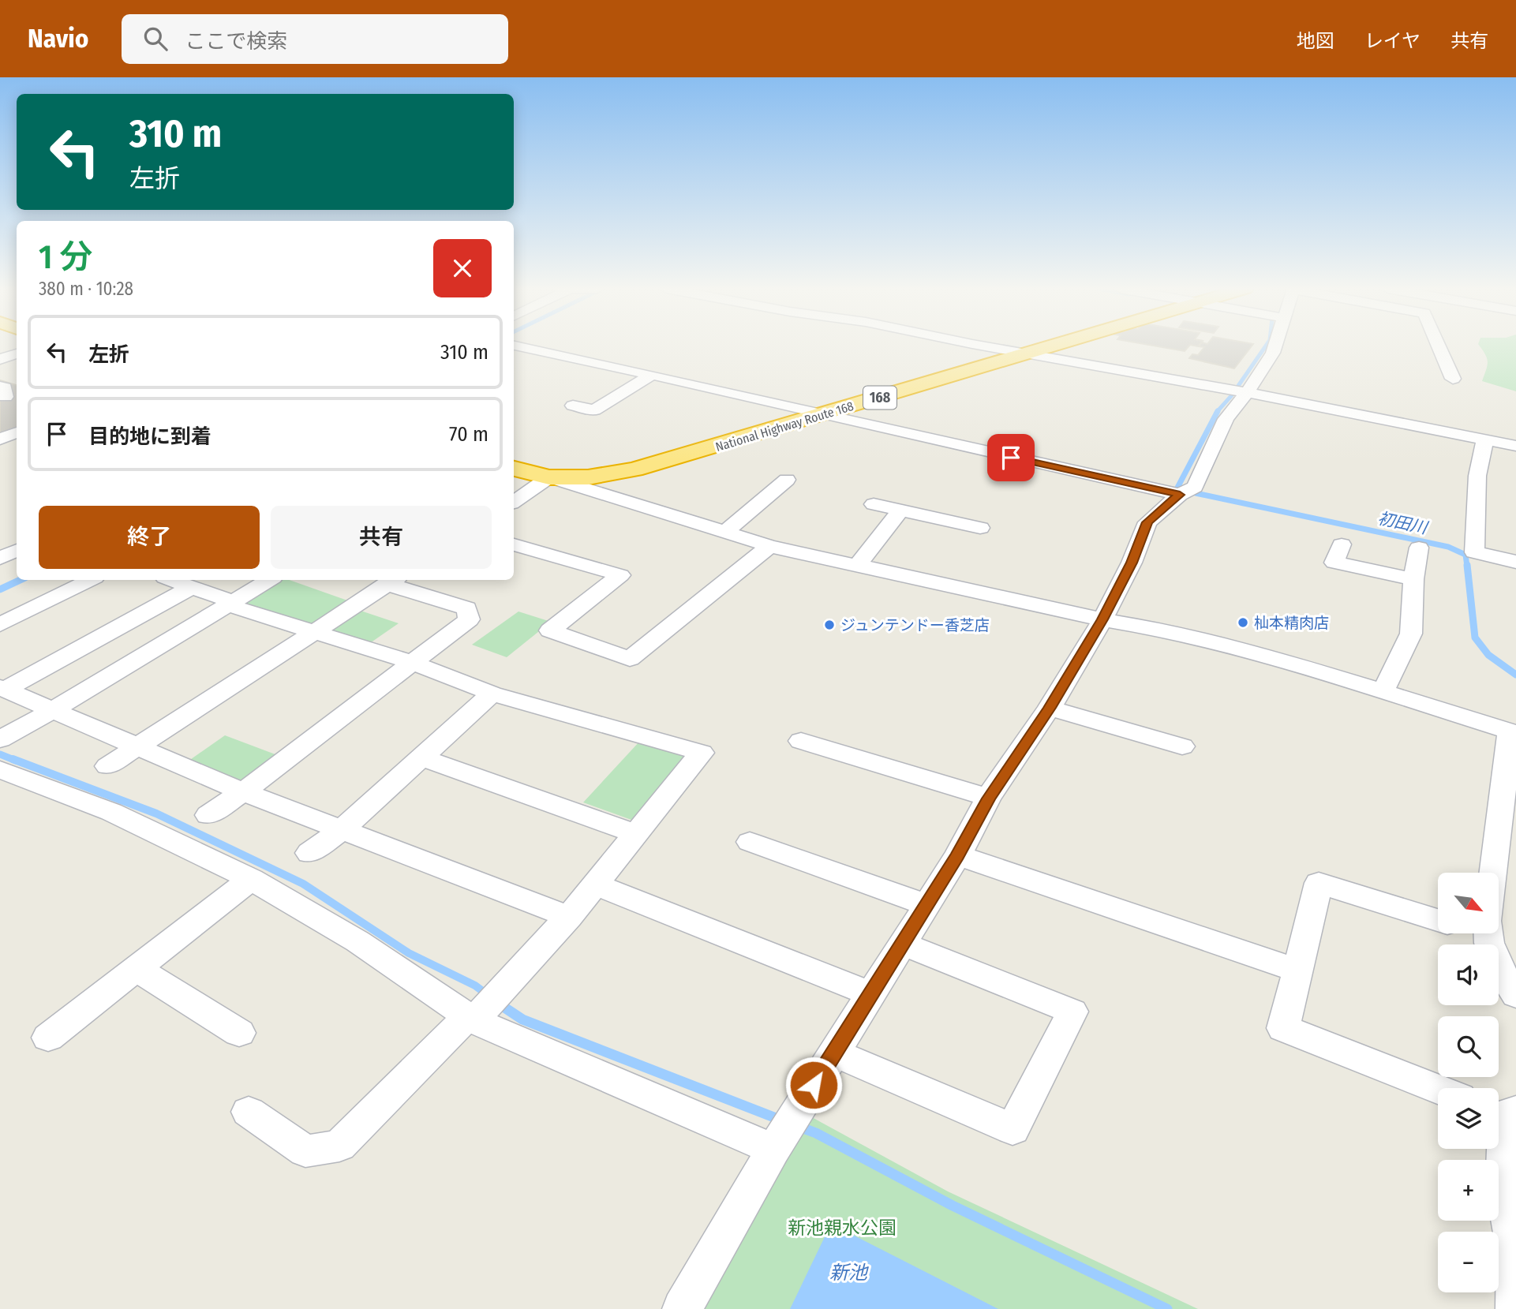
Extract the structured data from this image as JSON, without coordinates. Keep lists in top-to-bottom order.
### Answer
{
  "streets": {
    "highway": ["168", "National Highway Route 168"]
  },
  "water": ["初田川", "新池"],
  "parks": ["新池親水公園"],
  "places": ["杣本精肉店", "ジュンテンドー香芝店"],
  "north": "bottom right",
  "page": {
    "header": "Navio",
    "search": "ここで検索",
    "nav": ["地図", "レイヤ", "共有"],
    "turn": ["310 m", "左折"],
    "heading": ["1 分", "380 m · 10:28"],
    "list": [
      {
        "name": "左折",
        "value": "310 m"
      },
      {
        "name": "目的地に到着",
        "value": "70 m"
      }
    ],
    "buttons": ["終了", "共有"],
    "map_buttons": ["+", "−"]
  }
}
